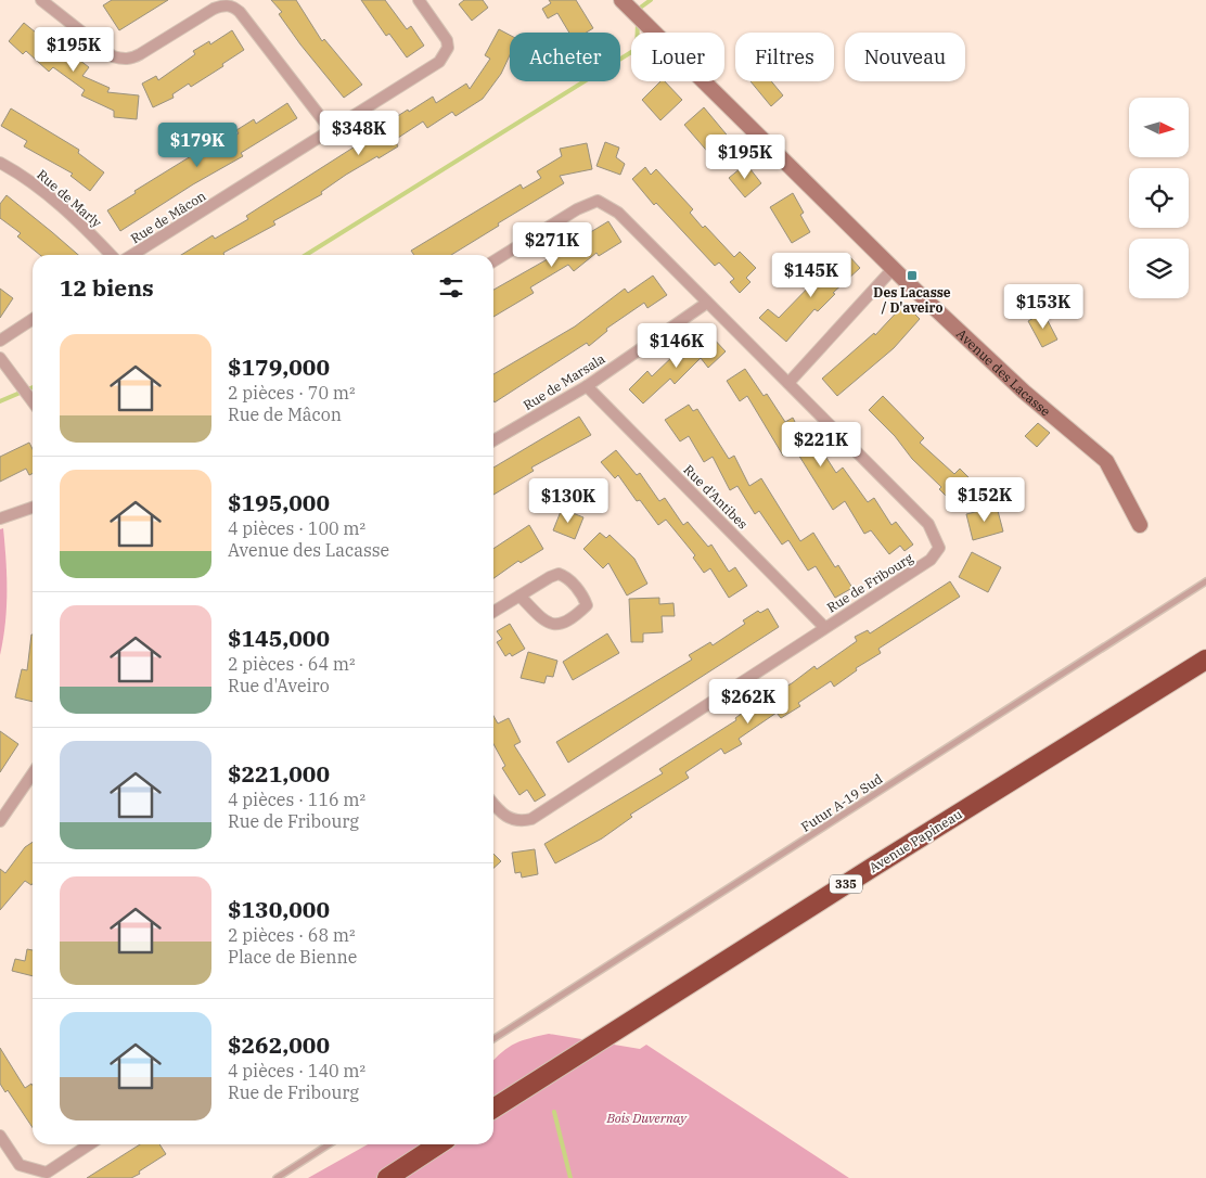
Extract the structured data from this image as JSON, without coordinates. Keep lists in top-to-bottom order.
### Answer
{
  "streets": {
    "highway": ["Avenue Papineau", "335"],
    "street": [
      "Rue de Marly",
      "Rue de Mâcon",
      "Avenue des Lacasse",
      "Rue de Marsala",
      "Rue d'Antibes",
      "Rue de Fribourg"
    ],
    "lane": ["Futur A-19 Sud"]
  },
  "crossings": [
    ["Rue de Marsala", "Rue d'Antibes"],
    ["Rue de Marsala", "Rue de Fribourg"],
    ["Rue d'Antibes", "Rue de Fribourg"]
  ],
  "parks": ["Bois Duvernay"],
  "places": {
    "transit": ["Des Lacasse / D'aveiro"]
  },
  "north": "right",
  "page": {
    "price": [
      "$195K",
      "$348K",
      "$179K",
      "$195K",
      "$271K",
      "$145K",
      "$153K",
      "$146K",
      "$221K",
      "$152K",
      "$130K",
      "$262K"
    ],
    "chip": [
      "Acheter",
      "Louer",
      "Filtres",
      "Nouveau"
    ],
    "heading": "12 biens",
    "list": [
      {
        "name": "$179,000",
        "note": "2 pièces · 70 m² · Rue de Mâcon"
      },
      {
        "name": "$195,000",
        "note": "4 pièces · 100 m² · Avenue des Lacasse"
      },
      {
        "name": "$145,000",
        "note": "2 pièces · 64 m² · Rue d'Aveiro"
      },
      {
        "name": "$221,000",
        "note": "4 pièces · 116 m² · Rue de Fribourg"
      },
      {
        "name": "$130,000",
        "note": "2 pièces · 68 m² · Place de Bienne"
      },
      {
        "name": "$262,000",
        "note": "4 pièces · 140 m² · Rue de Fribourg"
      }
    ]
  }
}
